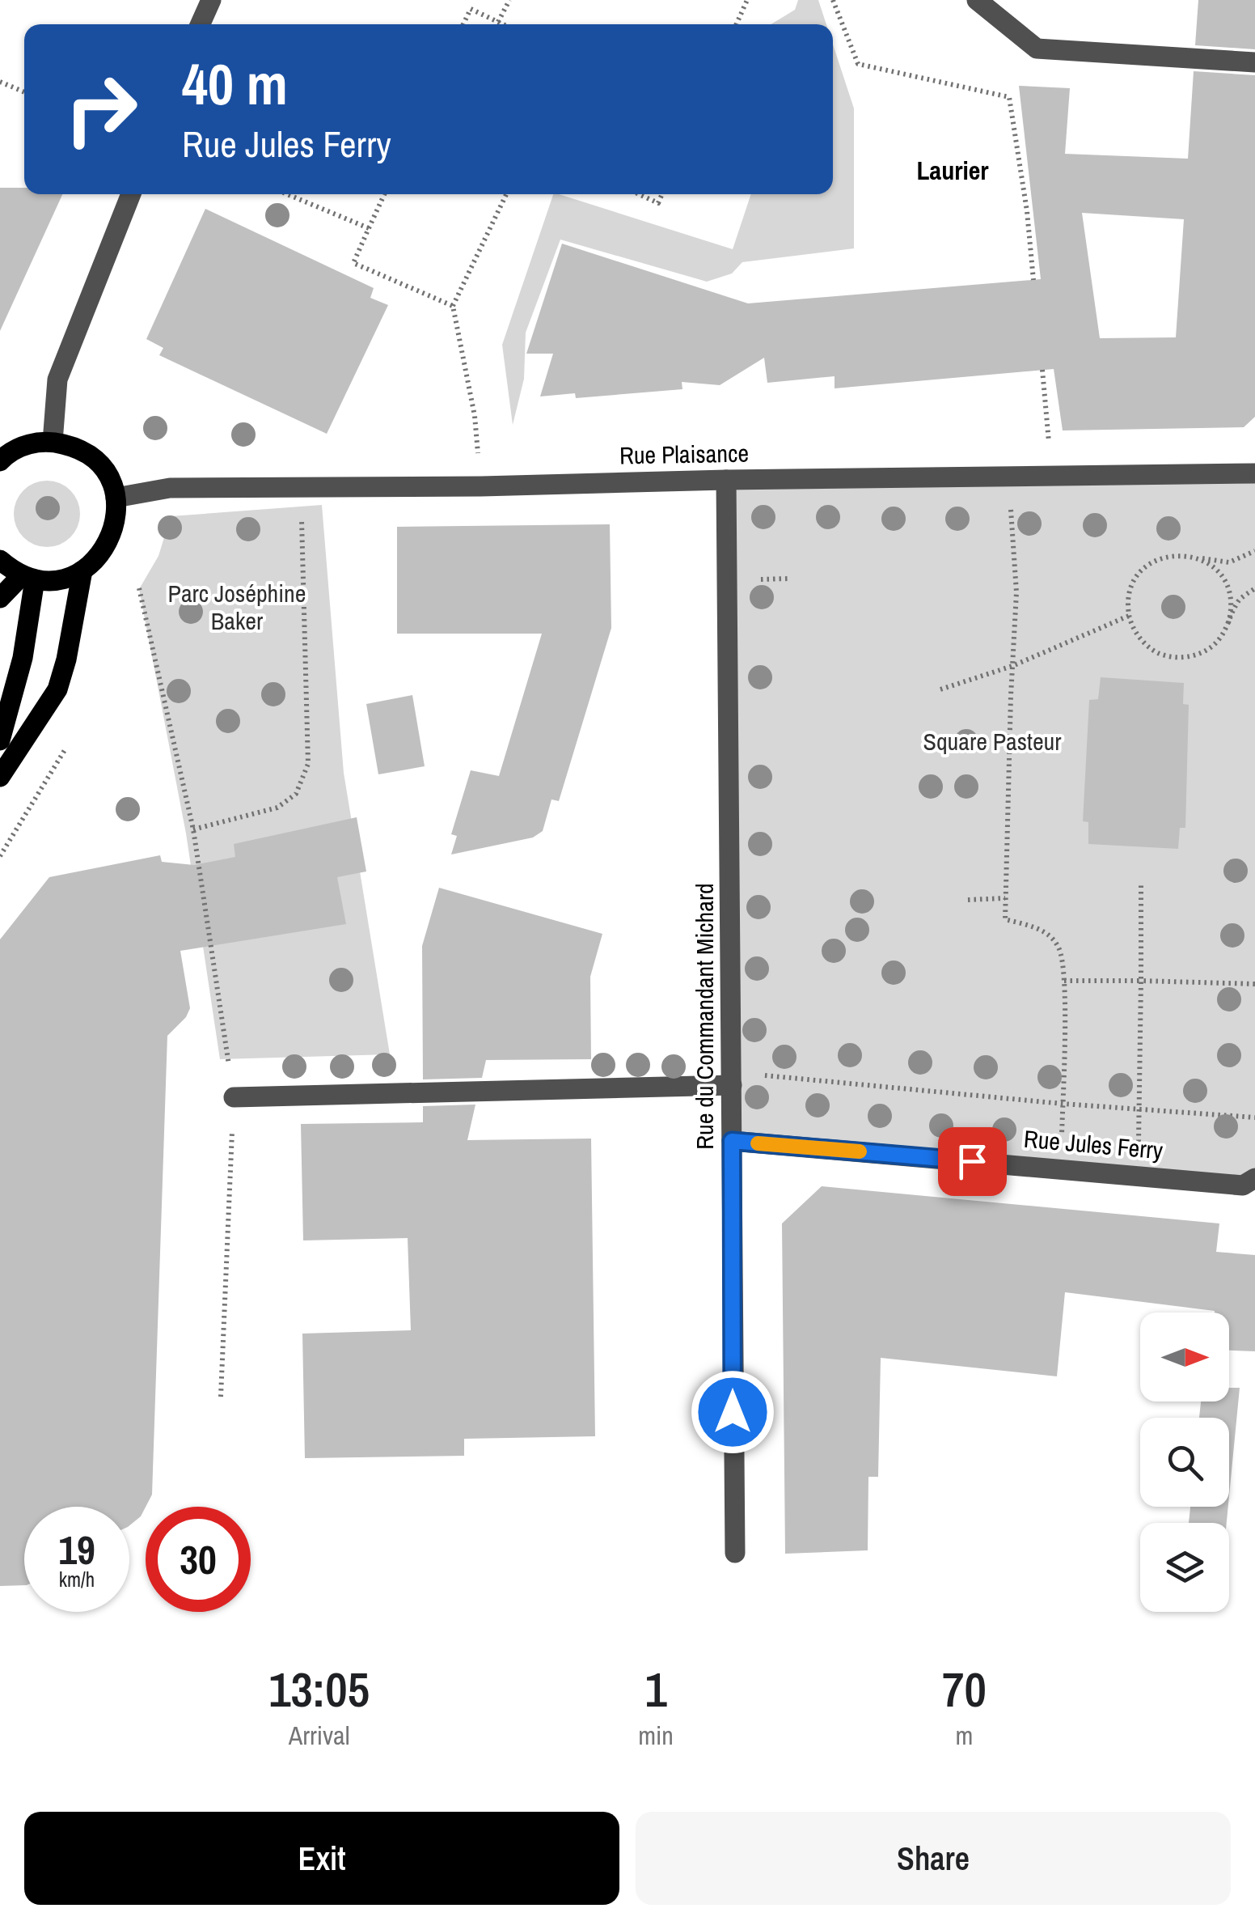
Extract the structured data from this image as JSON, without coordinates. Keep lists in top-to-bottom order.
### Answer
{
  "streets": {
    "street": ["Rue Plaisance", "Rue du Commandant Michard", "Rue Jules Ferry"]
  },
  "crossings": [
    ["Rue Plaisance", "Rue du Commandant Michard"],
    ["Rue du Commandant Michard", "Rue Jules Ferry"]
  ],
  "districts": ["Laurier"],
  "parks": ["Parc Joséphine Baker", "Square Pasteur"],
  "north": "right",
  "page": {
    "turn": ["40 m", "Rue Jules Ferry"],
    "speed": "19 km/h",
    "limit": "30",
    "eta": [
      "13:05",
      "Arrival",
      "1",
      "min",
      "70",
      "m"
    ],
    "buttons": ["Exit", "Share"]
  }
}
